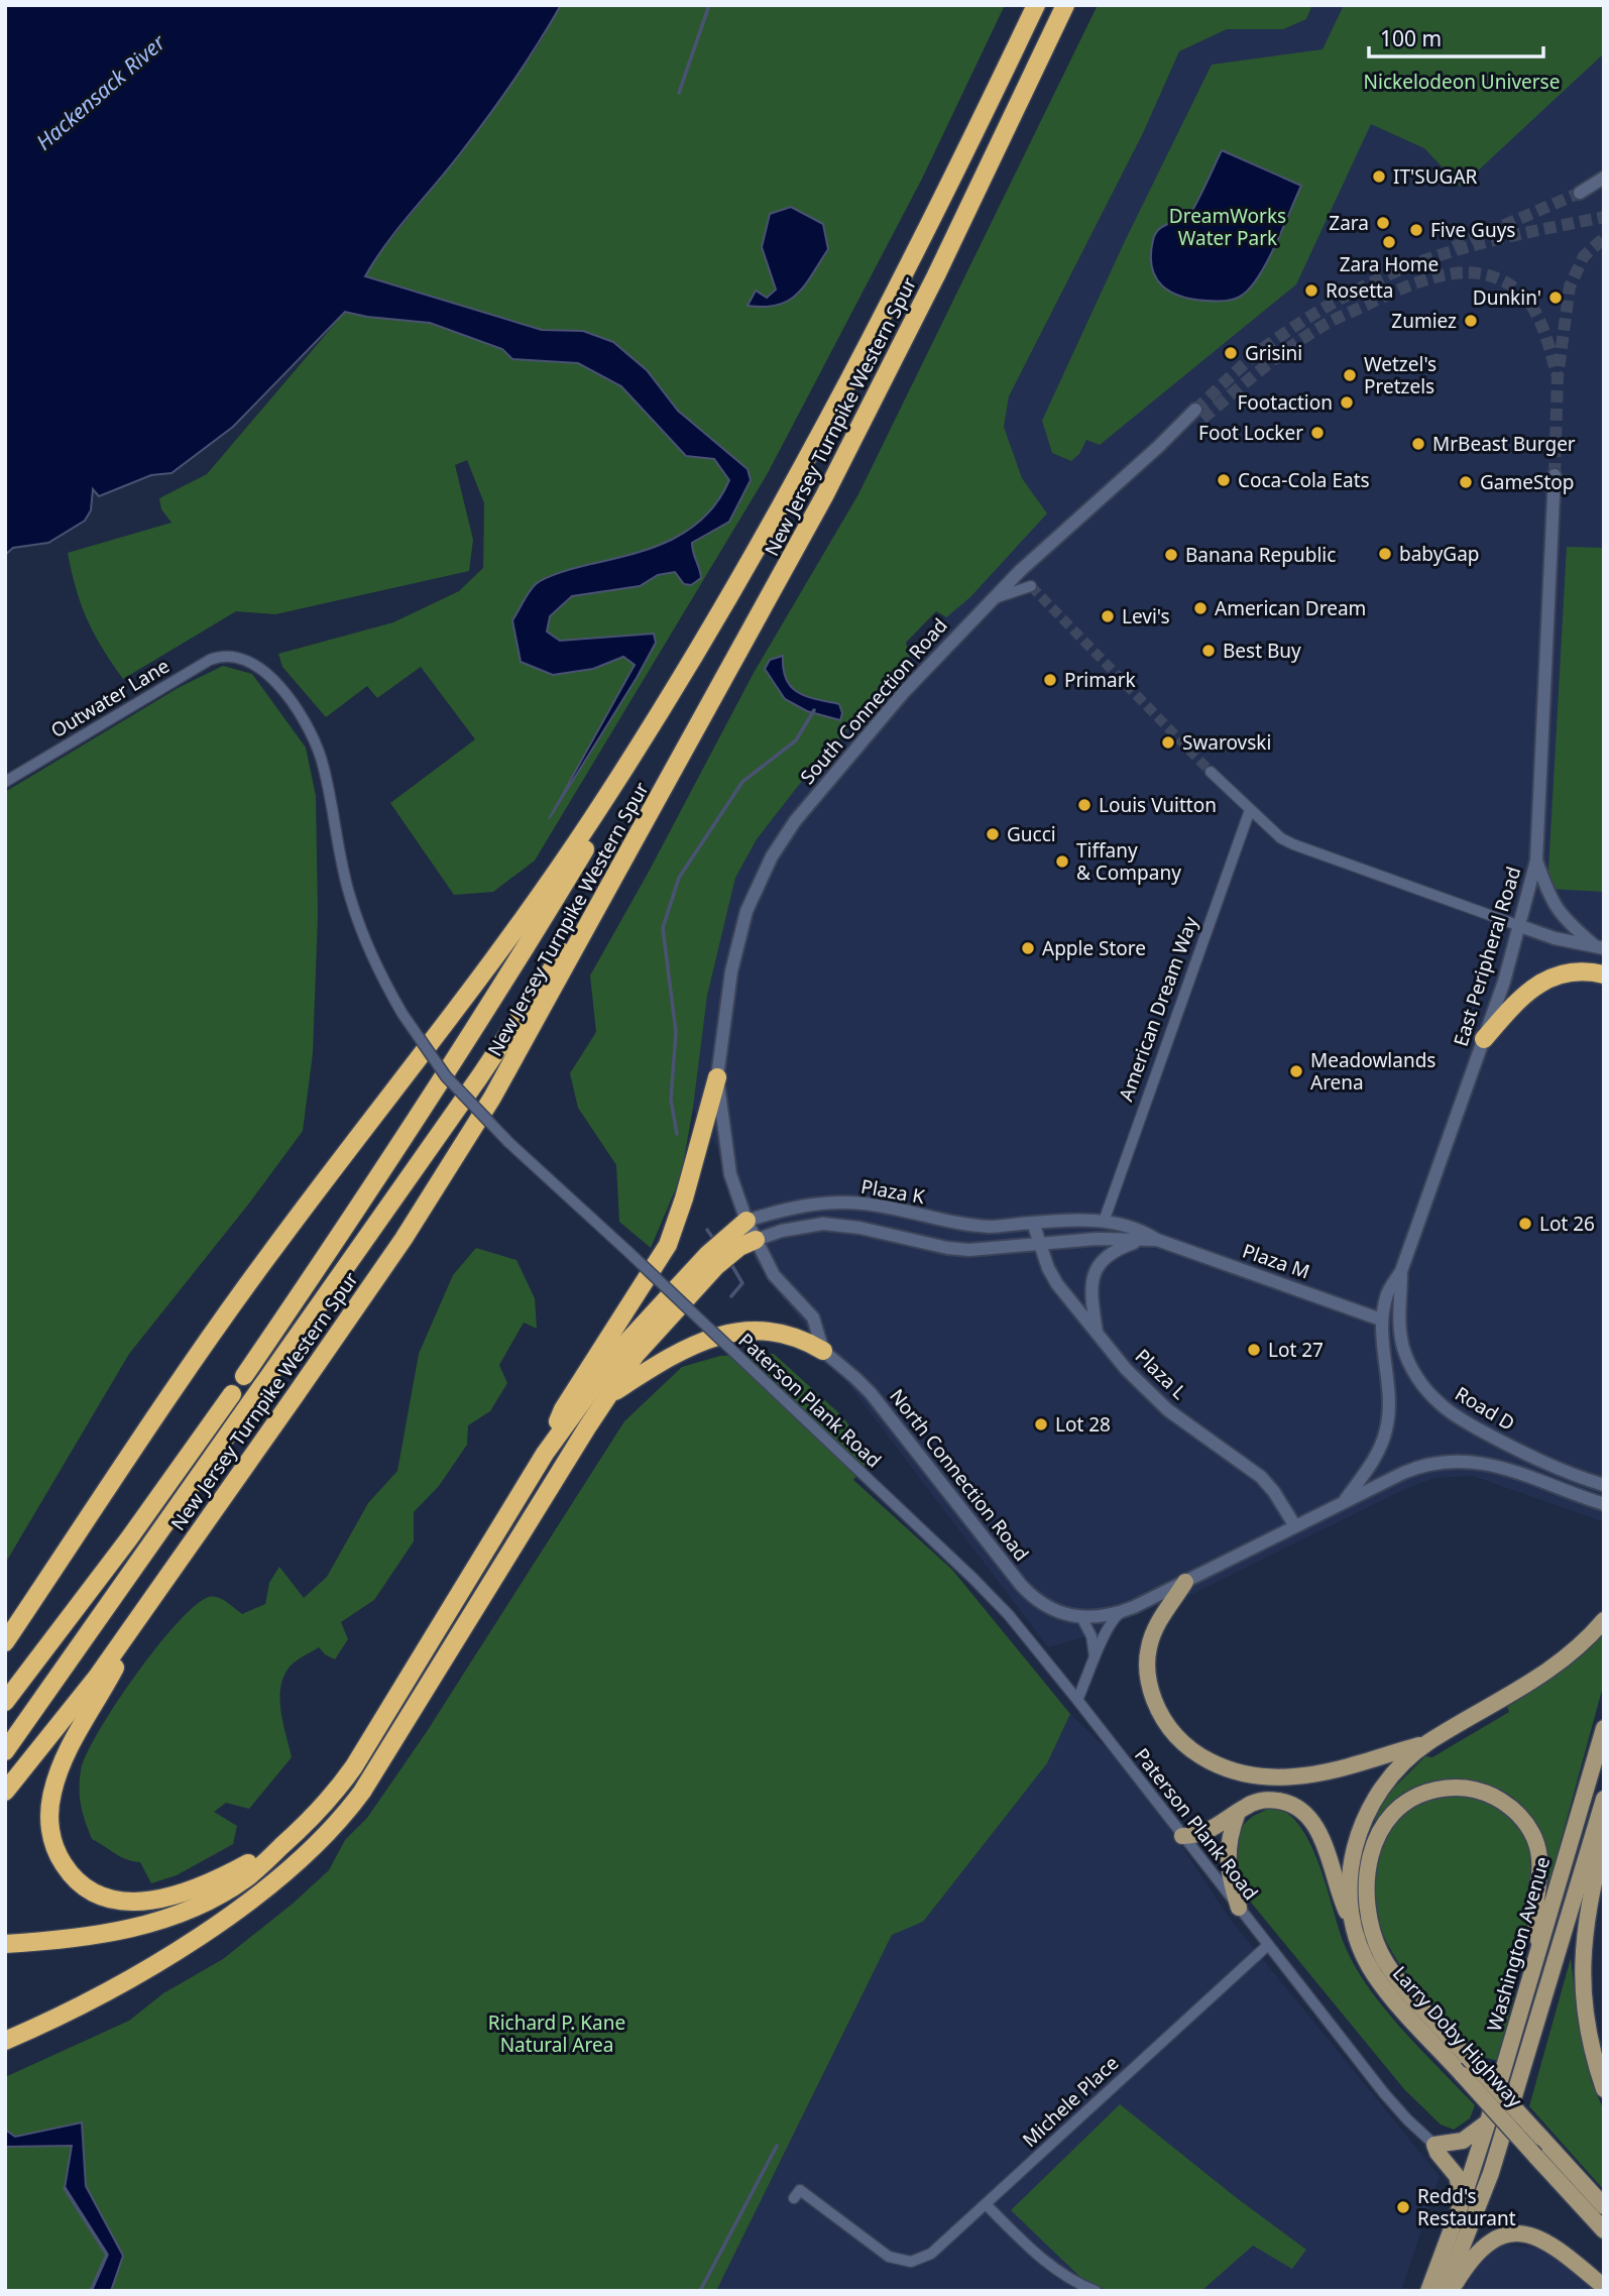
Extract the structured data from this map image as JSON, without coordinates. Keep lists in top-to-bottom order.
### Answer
{
  "streets": {
    "highway": ["New Jersey Turnpike Western Spur"],
    "main road": ["Washington Avenue", "Larry Doby Highway"],
    "street": [
      "Outwater Lane",
      "South Connection Road",
      "East Peripheral Road",
      "American Dream Way",
      "Plaza K",
      "Plaza M",
      "Plaza L",
      "Paterson Plank Road",
      "Road D",
      "North Connection Road",
      "Michele Place"
    ]
  },
  "crossings": [
    ["Outwater Lane", "Paterson Plank Road"],
    ["East Peripheral Road", "Plaza M"],
    ["East Peripheral Road", "Road D"],
    ["East Peripheral Road", "North Connection Road"],
    ["American Dream Way", "Plaza M"],
    ["Plaza K", "Plaza M"],
    ["Plaza K", "Plaza L"],
    ["Plaza M", "Plaza L"],
    ["Plaza L", "North Connection Road"],
    ["Paterson Plank Road", "Michele Place"]
  ],
  "water": ["Hackensack River"],
  "parks": ["Nickelodeon Universe", "DreamWorks Water Park", "Richard P. Kane Natural Area"],
  "places": [
    "IT'SUGAR",
    "Zara",
    "Five Guys",
    "Zara Home",
    "Rosetta",
    "Dunkin'",
    "Zumiez",
    "Grisini",
    "Wetzel's Pretzels",
    "Footaction",
    "Foot Locker",
    "MrBeast Burger",
    "Coca-Cola Eats",
    "GameStop",
    "babyGap",
    "Banana Republic",
    "American Dream",
    "Levi's",
    "Best Buy",
    "Primark",
    "Swarovski",
    "Louis Vuitton",
    "Gucci",
    "Tiffany & Company",
    "Apple Store",
    "Meadowlands Arena",
    "Lot 26",
    "Lot 27",
    "Lot 28",
    "Redd's Restaurant"
  ],
  "scale_bar": "100 m"
}
